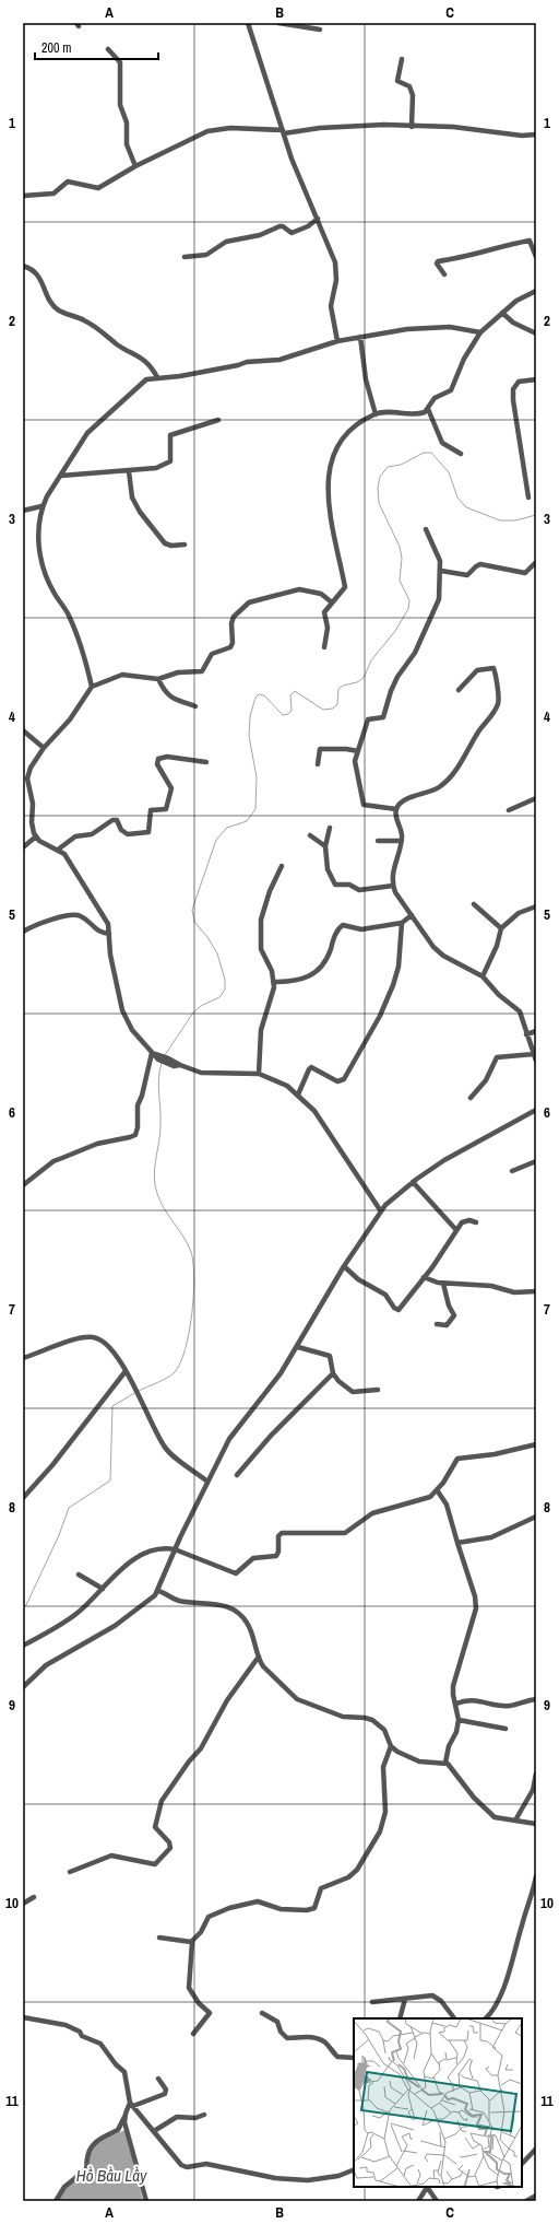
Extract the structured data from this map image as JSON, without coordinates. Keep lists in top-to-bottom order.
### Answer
{
  "water": ["Hồ Bầu Lầy"],
  "scale_bar": "200 m",
  "grid": {
    "columns": ["A", "B", "C"],
    "rows": [
      "1",
      "2",
      "3",
      "4",
      "5",
      "6",
      "7",
      "8",
      "9",
      "10",
      "11"
    ]
  }
}
